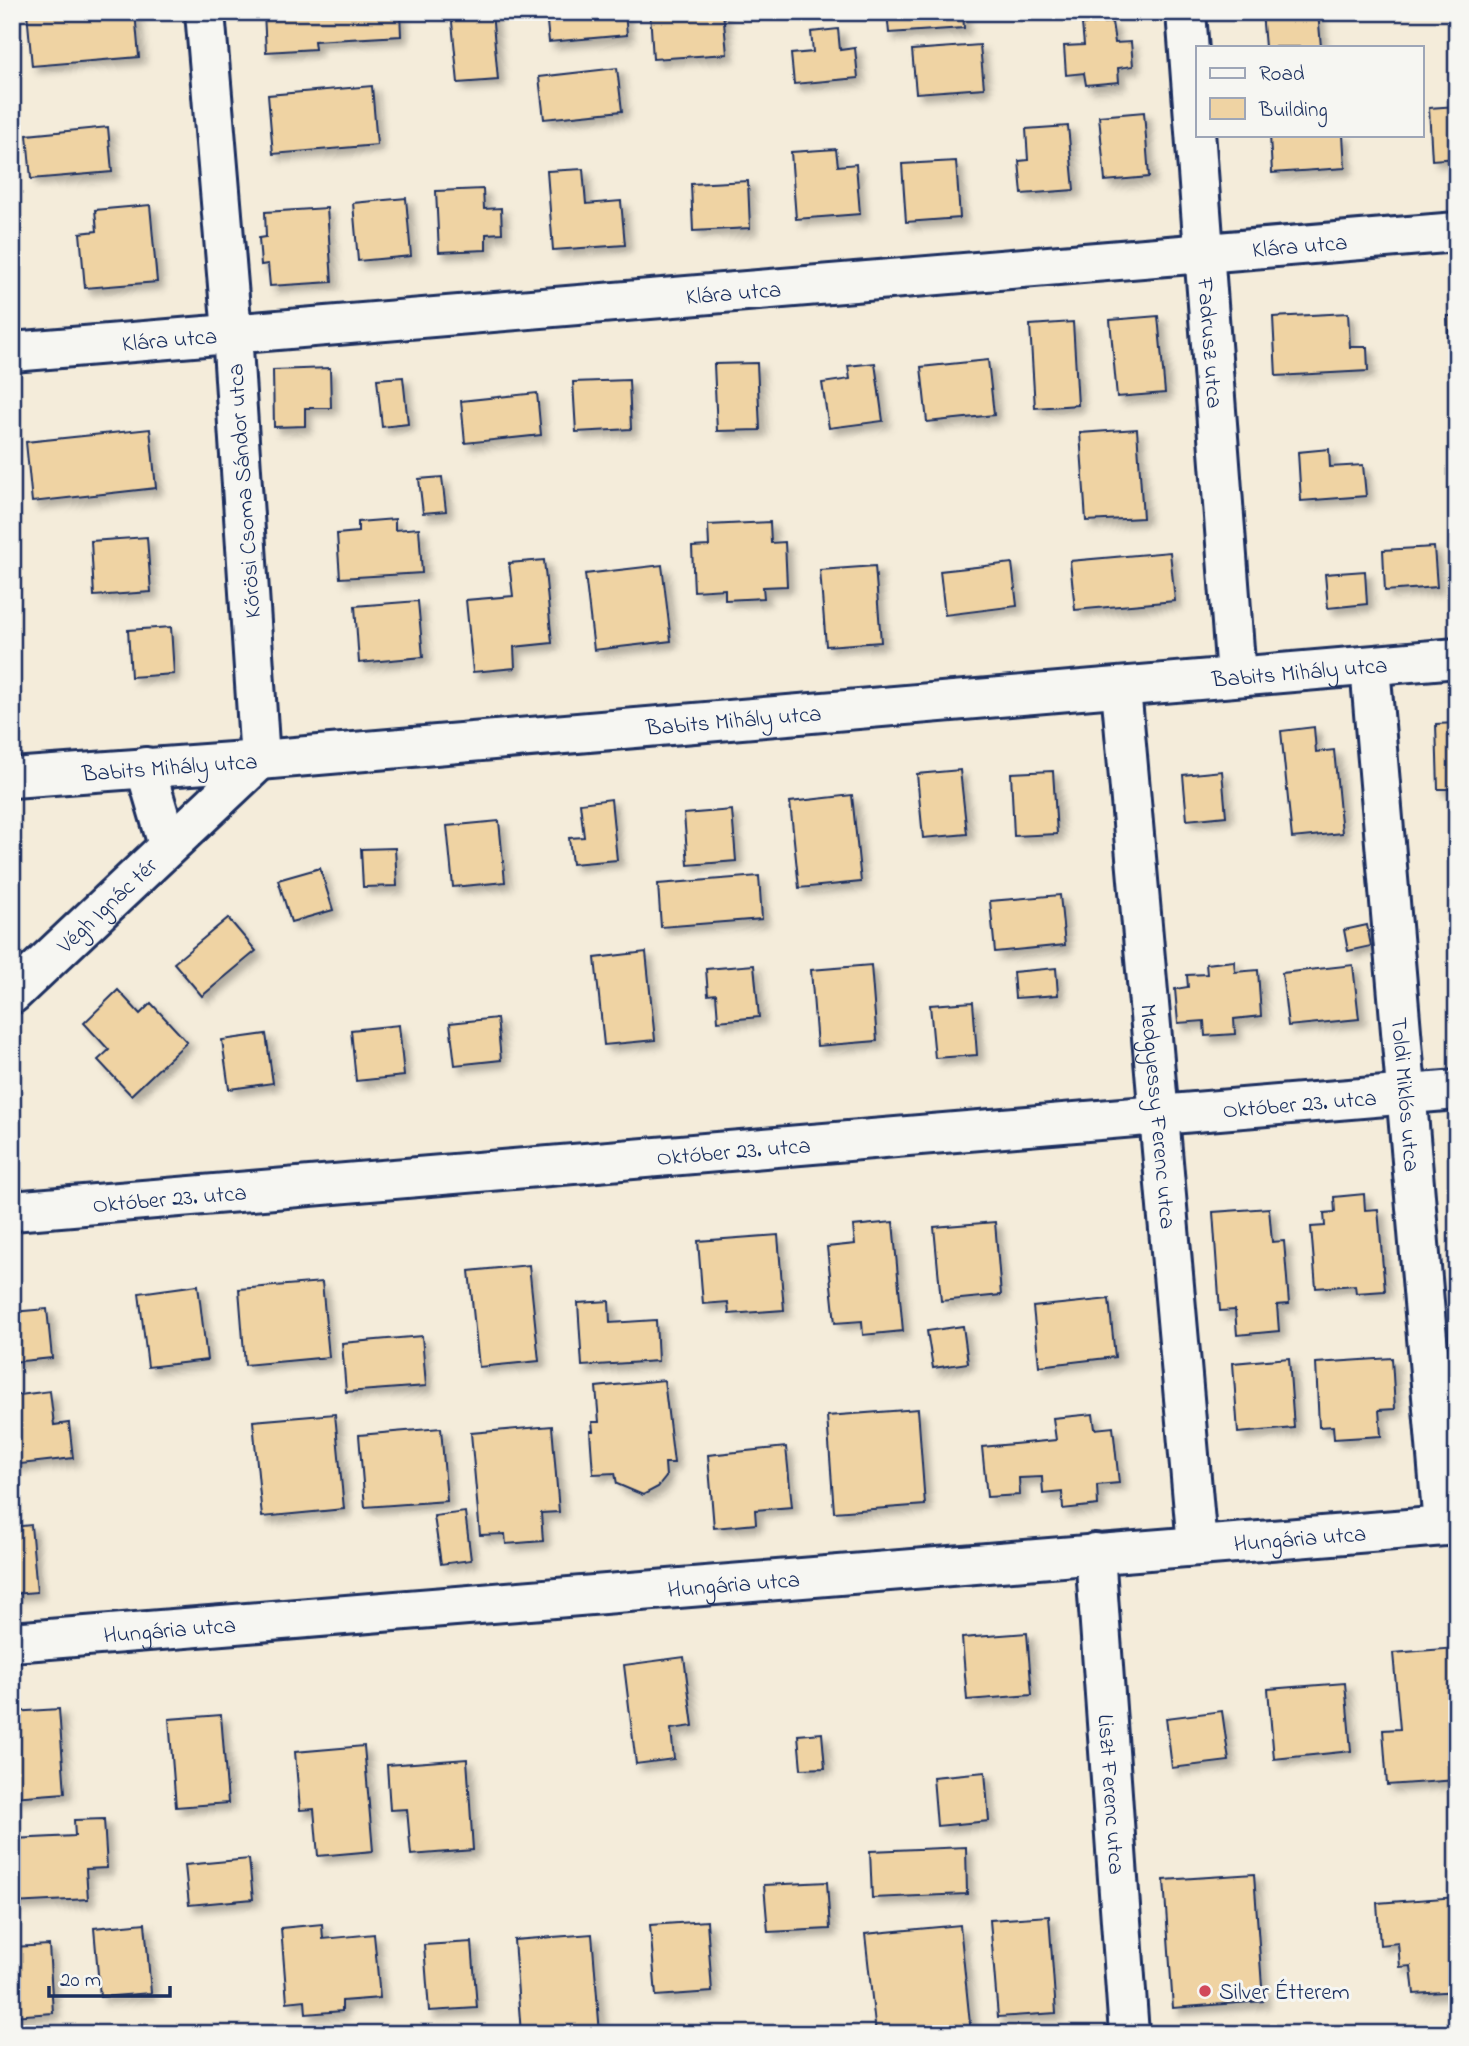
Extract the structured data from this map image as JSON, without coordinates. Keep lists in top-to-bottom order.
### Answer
{
  "streets": {
    "street": [
      "Klára utca",
      "Fadrusz utca",
      "Kőrösi Csoma Sándor utca",
      "Babits Mihály utca",
      "Végh Ignác tér",
      "Toldi Miklós utca",
      "Október 23. utca",
      "Medgyessy Ferenc utca",
      "Hungária utca",
      "Liszt Ferenc utca"
    ]
  },
  "crossings": [
    ["Klára utca", "Fadrusz utca"],
    ["Klára utca", "Kőrösi Csoma Sándor utca"],
    ["Fadrusz utca", "Babits Mihály utca"],
    ["Kőrösi Csoma Sándor utca", "Babits Mihály utca"],
    ["Kőrösi Csoma Sándor utca", "Végh Ignác tér"],
    ["Babits Mihály utca", "Végh Ignác tér"],
    ["Babits Mihály utca", "Toldi Miklós utca"],
    ["Babits Mihály utca", "Medgyessy Ferenc utca"],
    ["Toldi Miklós utca", "Október 23. utca"],
    ["Toldi Miklós utca", "Hungária utca"],
    ["Október 23. utca", "Medgyessy Ferenc utca"],
    ["Medgyessy Ferenc utca", "Hungária utca"],
    ["Hungária utca", "Liszt Ferenc utca"]
  ],
  "places": ["Silver Étterem"],
  "legend": ["Road", "Building"],
  "scale_bar": "20 m"
}
